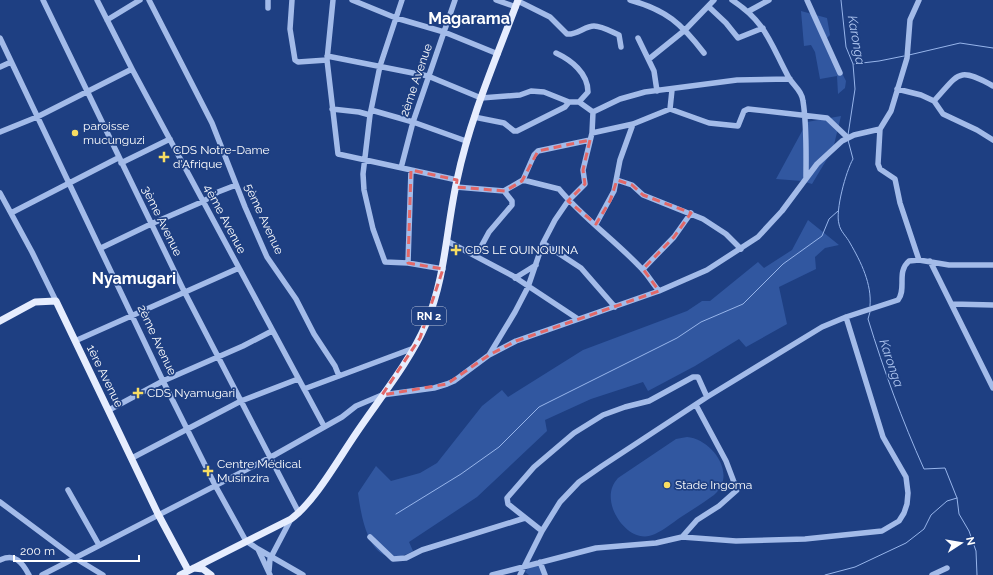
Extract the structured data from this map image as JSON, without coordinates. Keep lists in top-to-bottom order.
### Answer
{
  "streets": {
    "main road": ["RN 2", "1ère Avenue"],
    "street": [
      "2ème Avenue",
      "4ème Avenue",
      "5ème Avenue",
      "3ème Avenue"
    ]
  },
  "crossings": [
    ["2ème Avenue", "RN 2"],
    ["3ème Avenue", "RN 2"],
    ["RN 2", "1ère Avenue"]
  ],
  "districts": ["Magarama", "Nyamugari"],
  "water": ["Karonga"],
  "places": {
    "other": ["paroisse mucunguzi", "Stade Ingoma"],
    "health": [
      "CDS Notre-Dame d'Afrique",
      "CDS LE QUINQUINA",
      "CDS Nyamugari",
      "Centre Médical Musinzira"
    ]
  },
  "scale_bar": "200 m",
  "north": "right"
}
